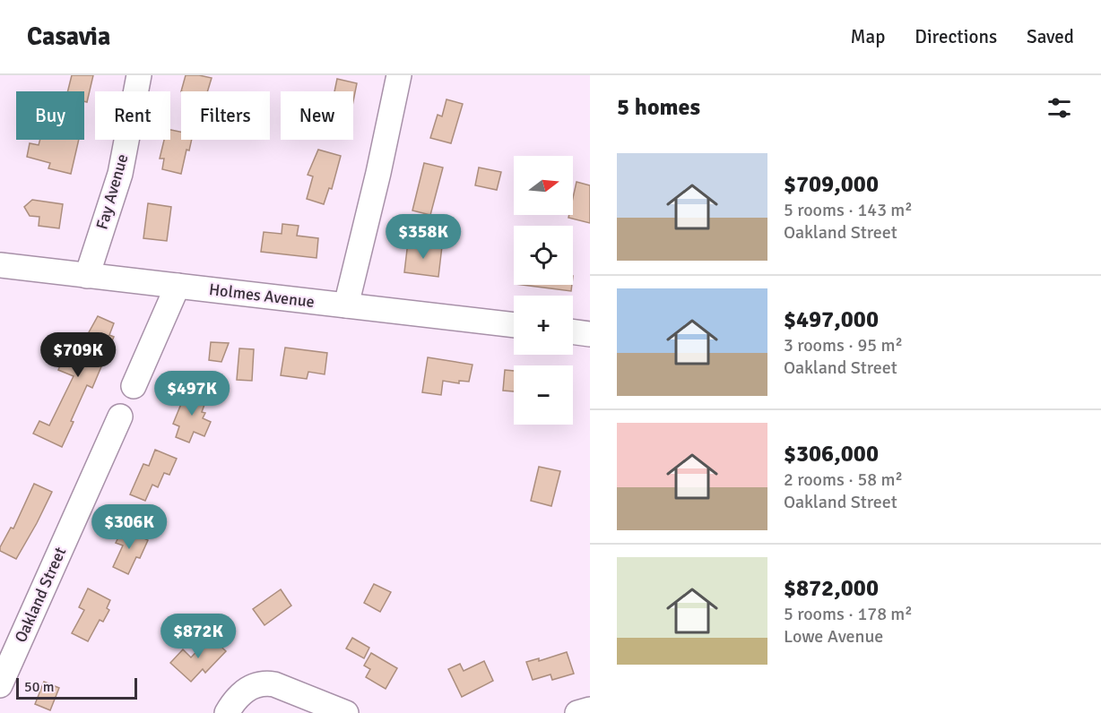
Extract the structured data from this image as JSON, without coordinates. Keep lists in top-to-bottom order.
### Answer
{
  "streets": {
    "street": ["Fay Avenue", "Holmes Avenue", "Oakland Street"]
  },
  "crossings": [
    ["Fay Avenue", "Holmes Avenue"]
  ],
  "scale_bar": "50 m",
  "north": "right",
  "page": {
    "header": "Casavia",
    "nav": ["Map", "Directions", "Saved"],
    "heading": "5 homes",
    "chip": [
      "Buy",
      "Rent",
      "Filters",
      "New"
    ],
    "list": [
      {
        "name": "$709,000",
        "note": "5 rooms · 143 m² · Oakland Street"
      },
      {
        "name": "$497,000",
        "note": "3 rooms · 95 m² · Oakland Street"
      },
      {
        "name": "$306,000",
        "note": "2 rooms · 58 m² · Oakland Street"
      },
      {
        "name": "$872,000",
        "note": "5 rooms · 178 m² · Lowe Avenue"
      }
    ],
    "map_buttons": ["+", "−"],
    "price": [
      "$358K",
      "$709K",
      "$497K",
      "$306K",
      "$872K"
    ],
    "scale": "50 m"
  }
}
